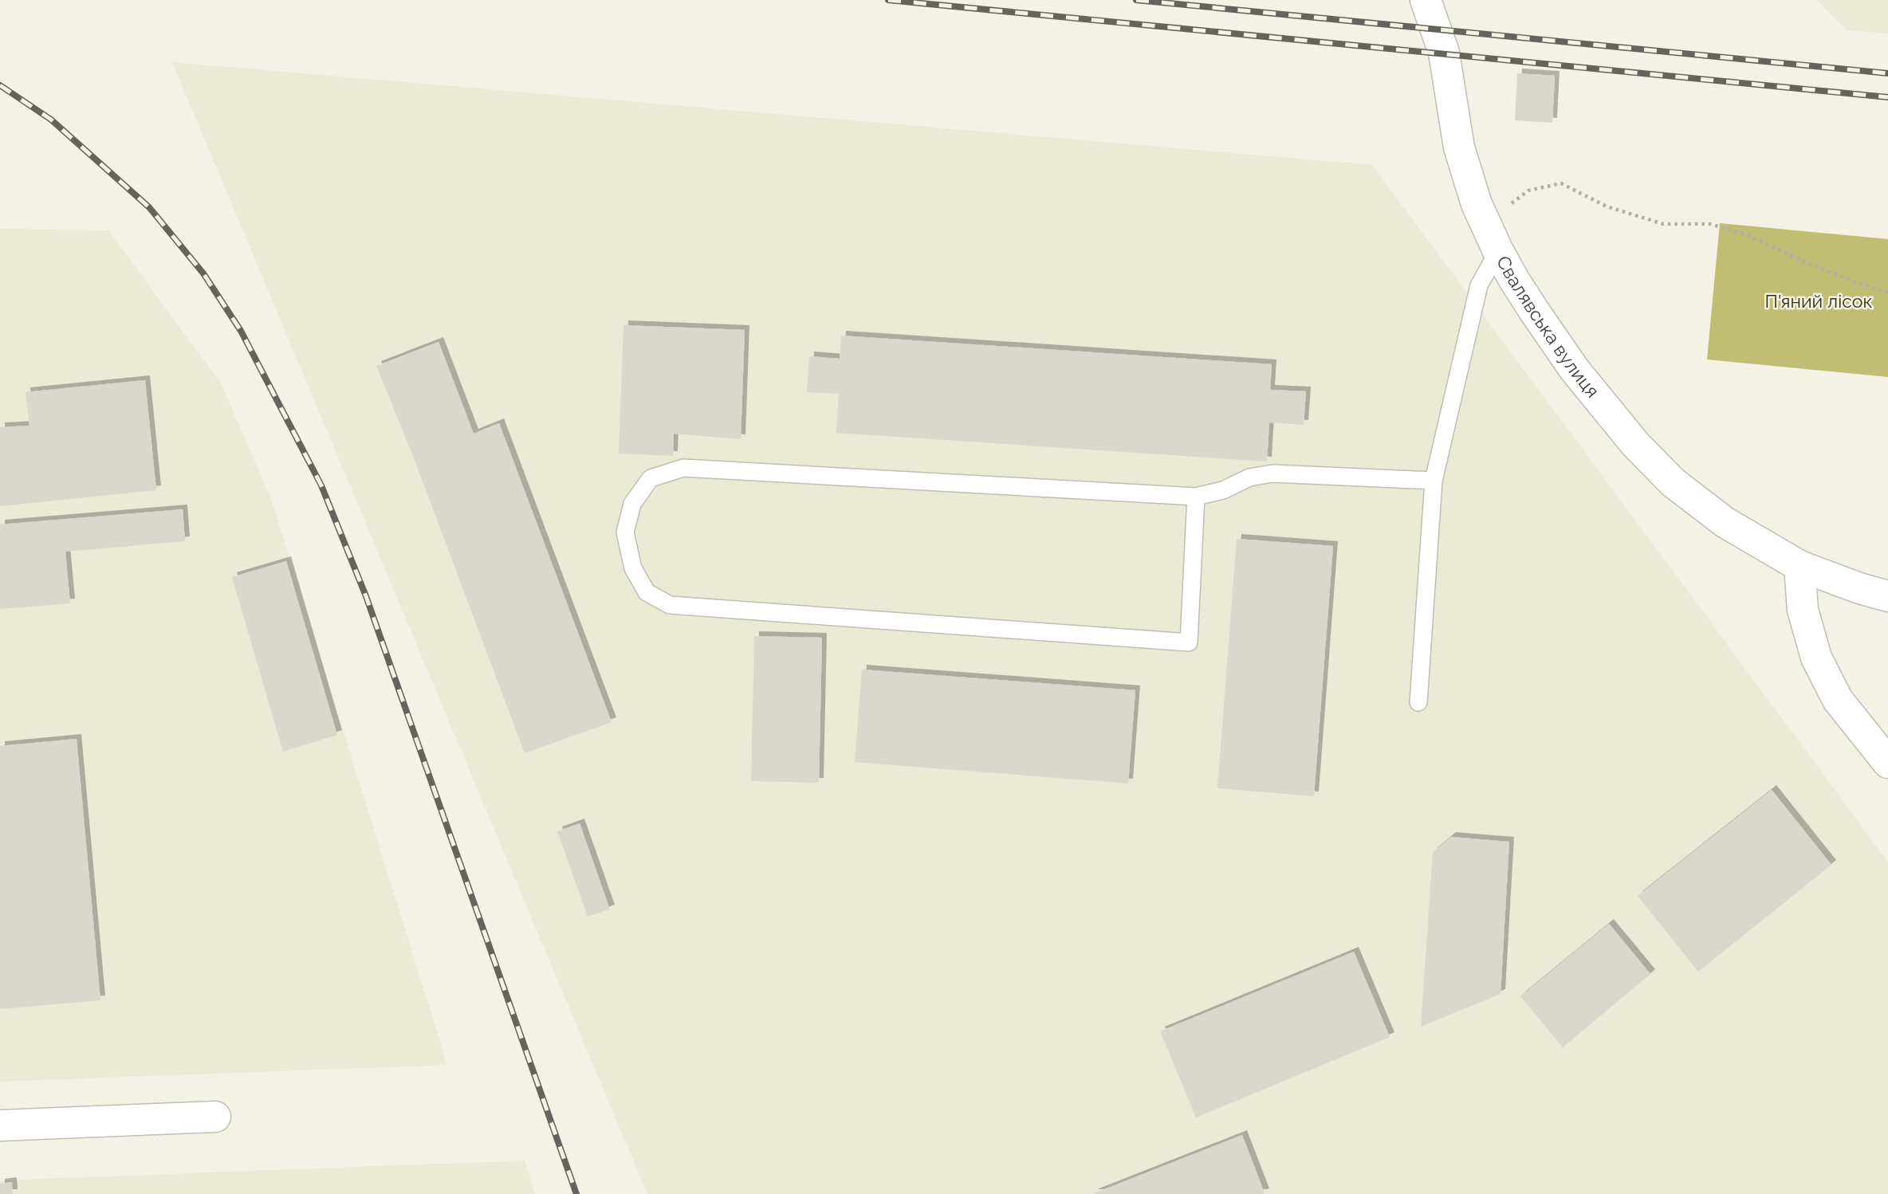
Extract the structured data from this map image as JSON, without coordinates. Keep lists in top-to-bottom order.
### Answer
{
  "streets": {
    "street": ["Свалявська вулиця"]
  },
  "parks": ["П'яний лісок"]
}
